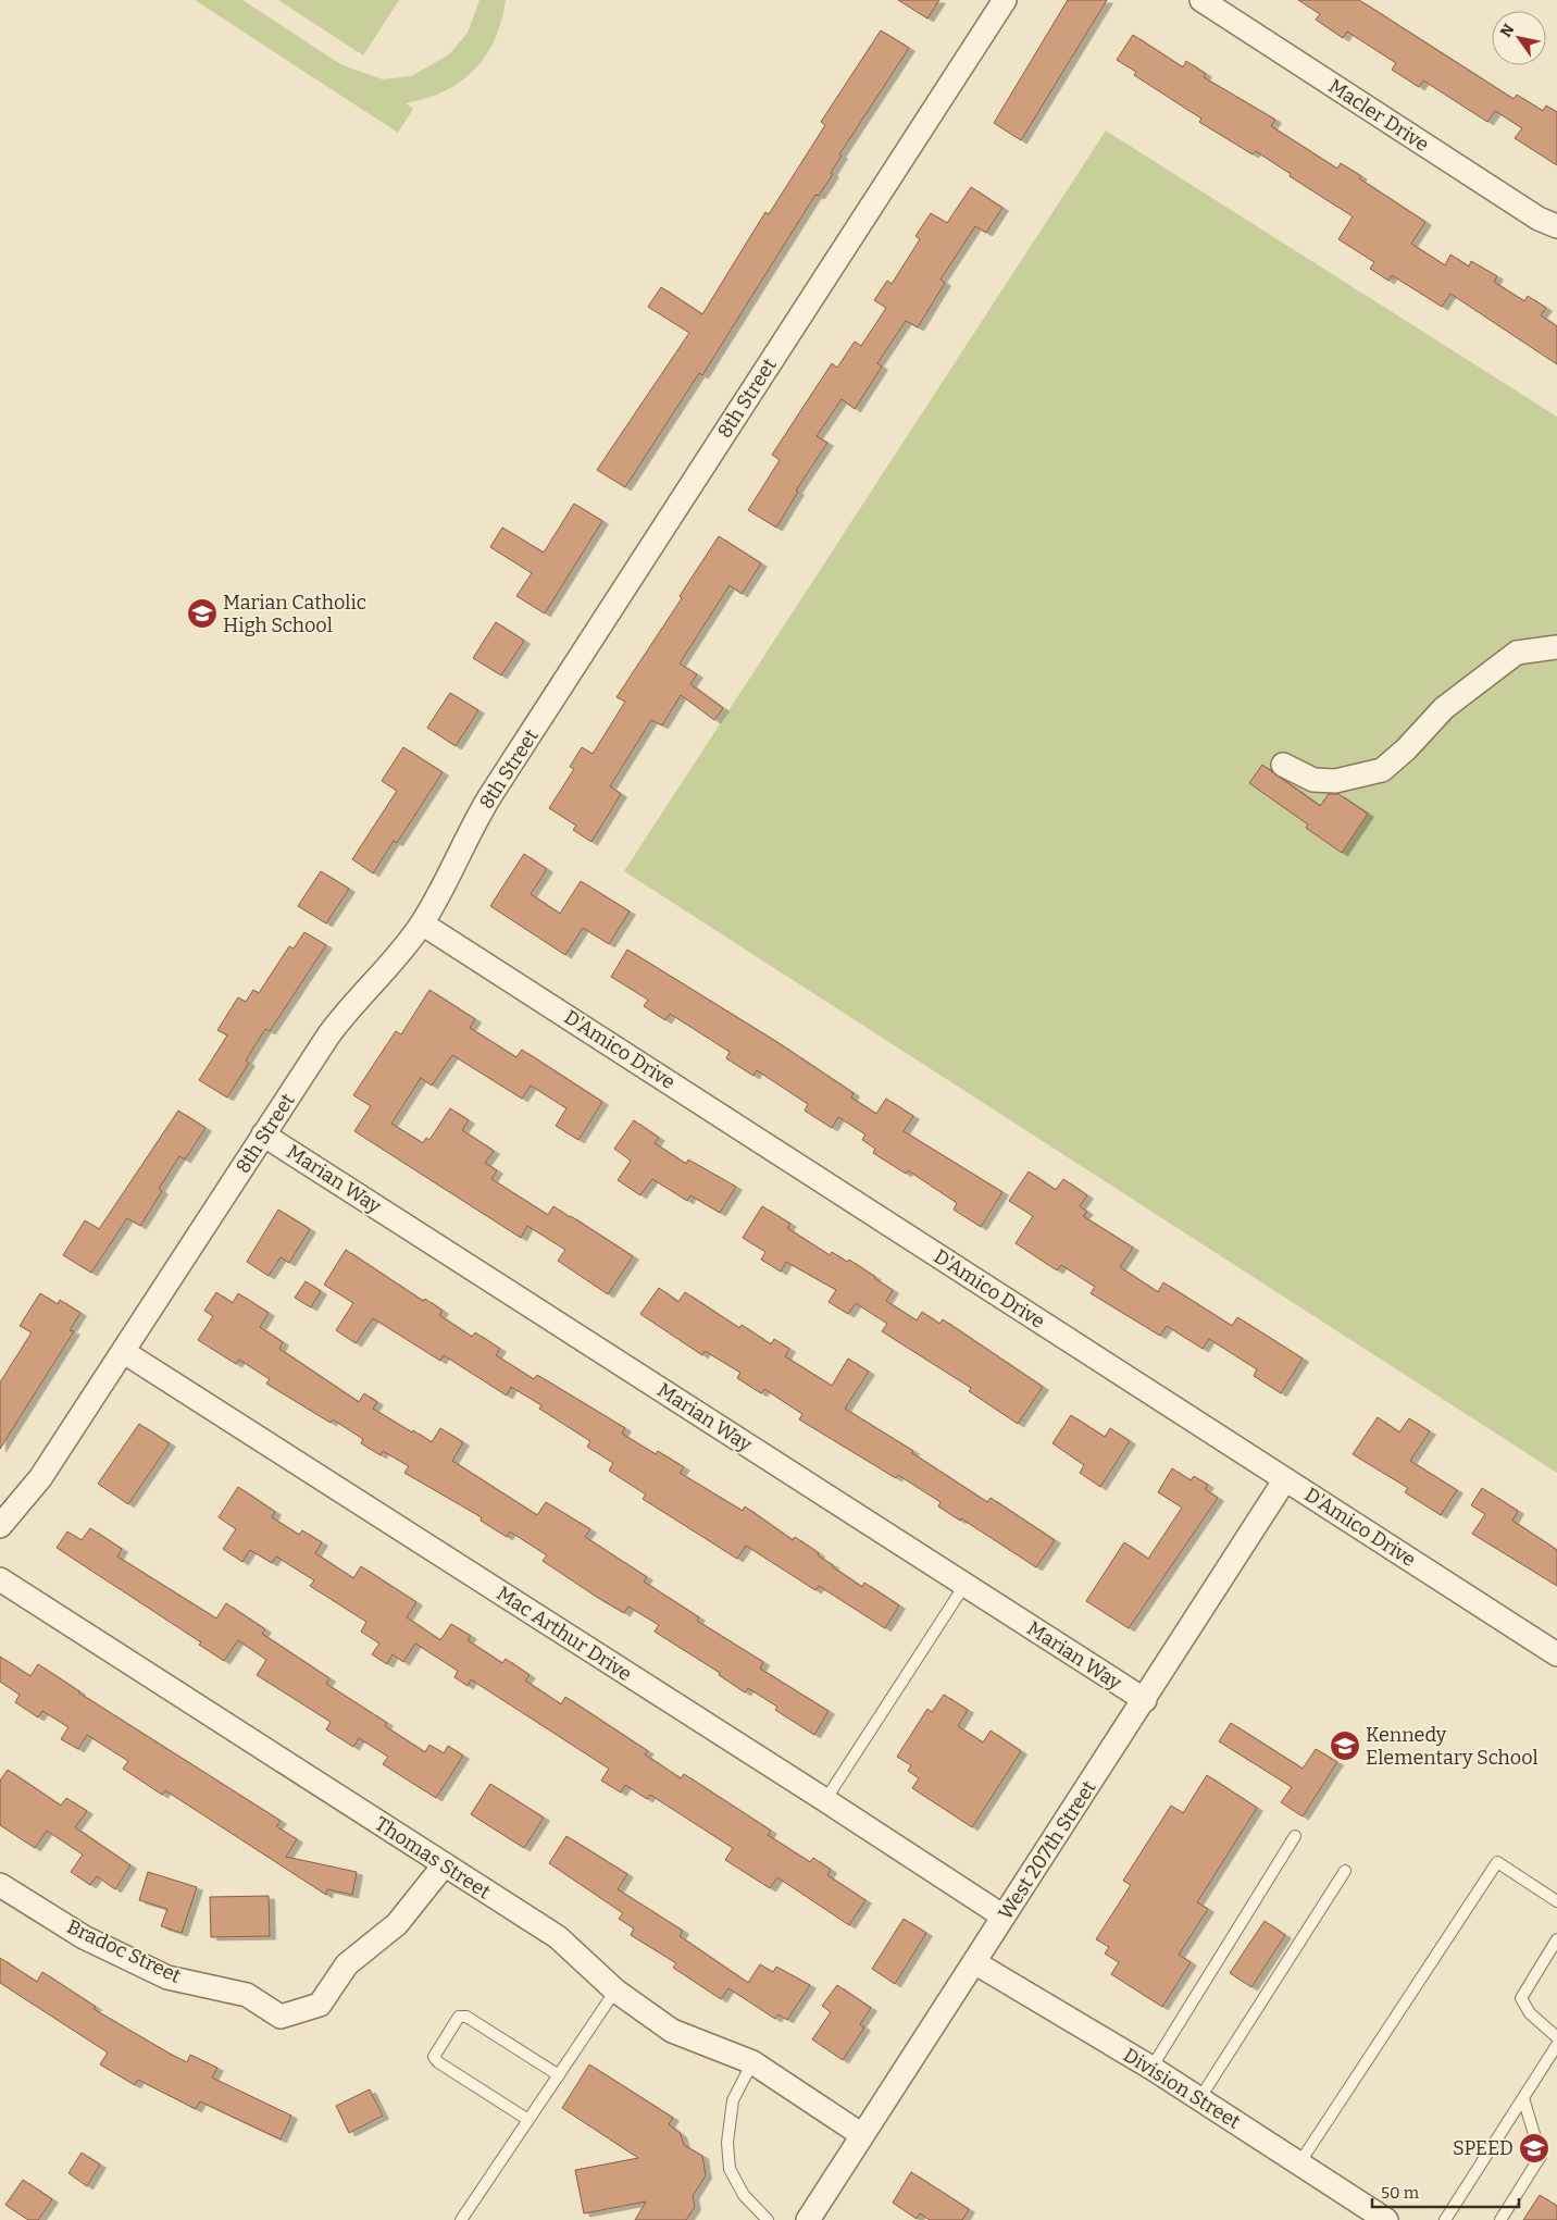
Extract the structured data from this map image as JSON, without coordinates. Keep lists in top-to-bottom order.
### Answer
{
  "streets": {
    "street": [
      "Macler Drive",
      "8th Street",
      "D'Amico Drive",
      "Marian Way",
      "Mac Arthur Drive",
      "West 207th Street",
      "Thomas Street",
      "Bradoc Street",
      "Division Street"
    ]
  },
  "crossings": [
    ["8th Street", "D'Amico Drive"],
    ["8th Street", "Marian Way"],
    ["8th Street", "Mac Arthur Drive"],
    ["D'Amico Drive", "West 207th Street"],
    ["Marian Way", "West 207th Street"],
    ["Mac Arthur Drive", "West 207th Street"],
    ["West 207th Street", "Thomas Street"],
    ["West 207th Street", "Division Street"],
    ["Thomas Street", "Bradoc Street"]
  ],
  "places": {
    "school or university": ["Marian Catholic High School", "Kennedy Elementary School", "SPEED"]
  },
  "scale_bar": "50 m",
  "north": "top left"
}
